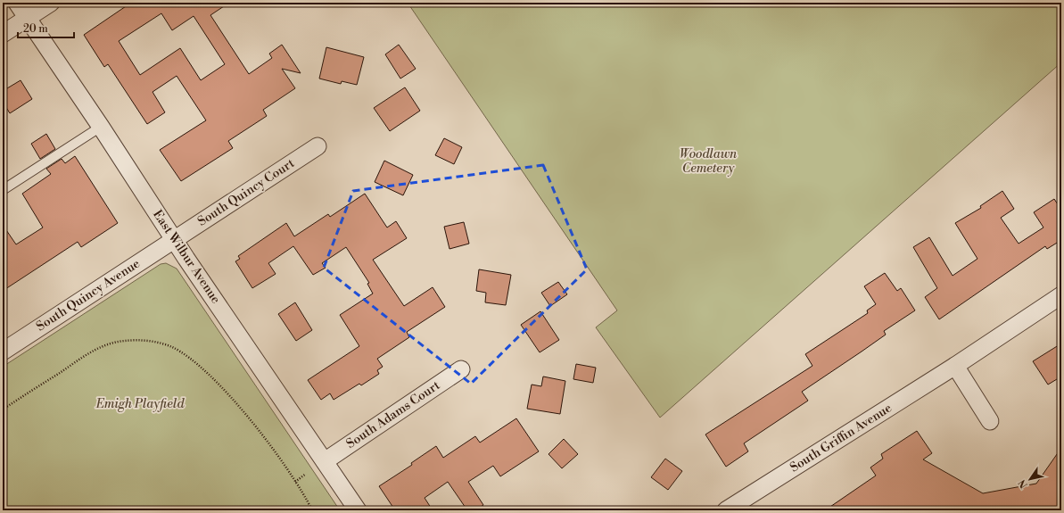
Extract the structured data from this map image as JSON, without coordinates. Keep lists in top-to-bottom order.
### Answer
{
  "streets": {
    "street": [
      "South Quincy Court",
      "East Wilbur Avenue",
      "South Quincy Avenue",
      "South Adams Court",
      "South Griffin Avenue"
    ]
  },
  "crossings": [
    ["South Quincy Court", "East Wilbur Avenue"],
    ["South Quincy Court", "South Quincy Avenue"],
    ["East Wilbur Avenue", "South Quincy Avenue"],
    ["East Wilbur Avenue", "South Adams Court"]
  ],
  "parks": ["Woodlawn Cemetery", "Emigh Playfield"],
  "scale_bar": "20 m",
  "north": "bottom left"
}
